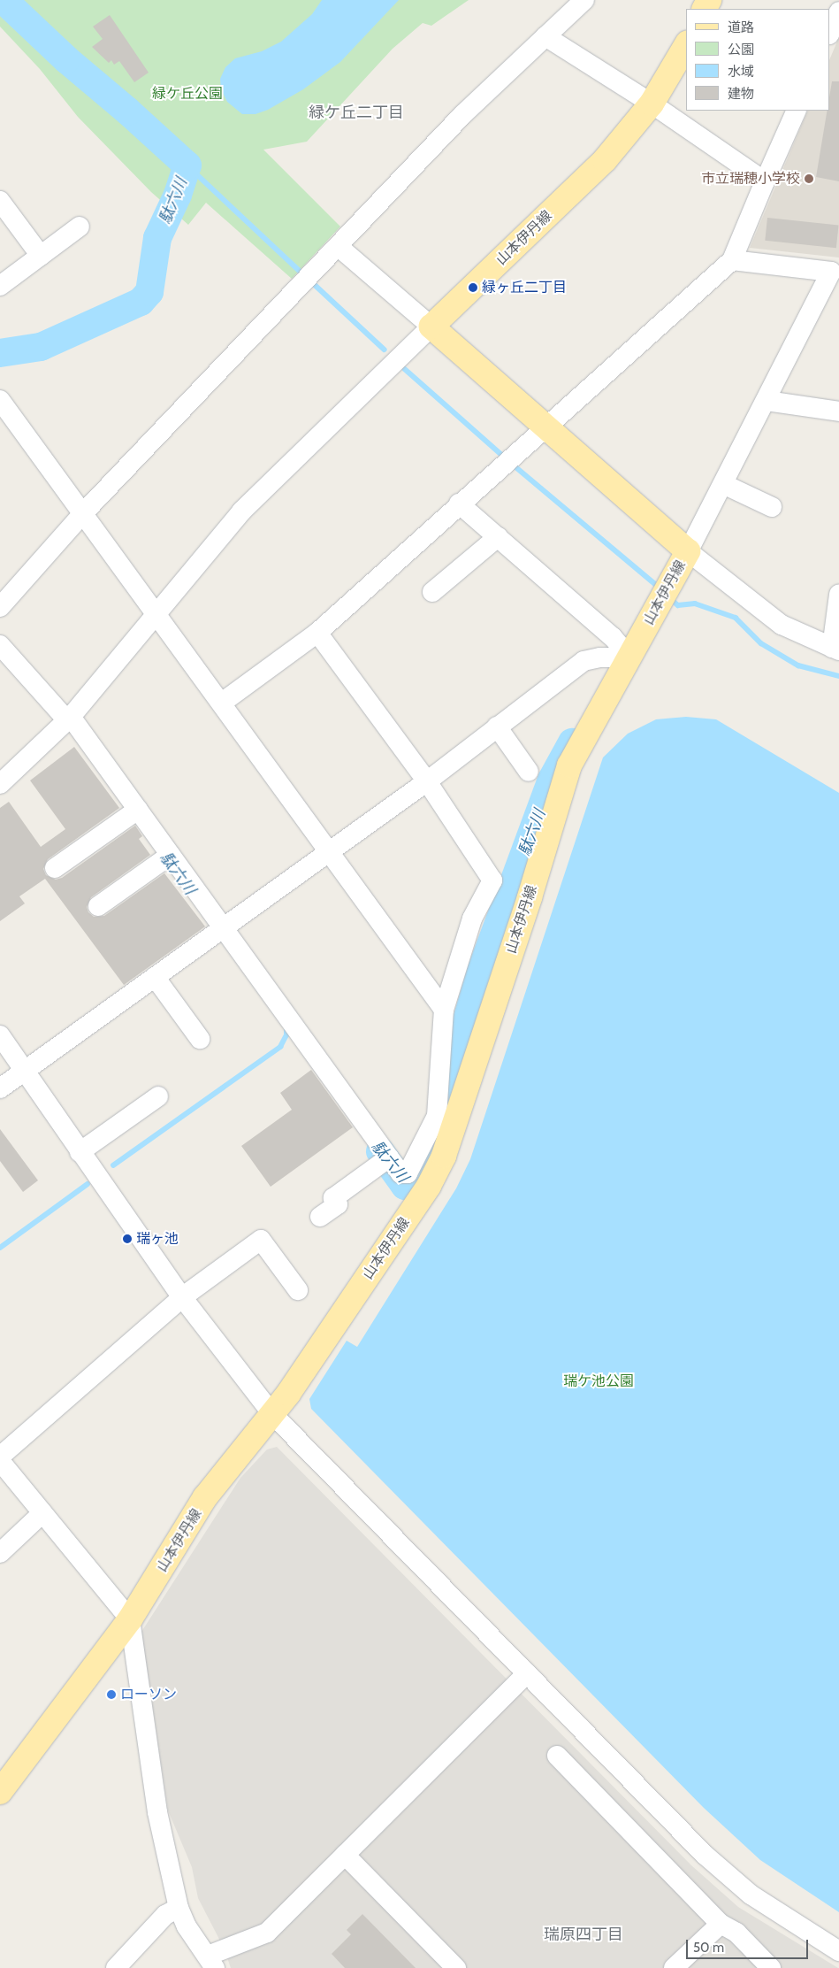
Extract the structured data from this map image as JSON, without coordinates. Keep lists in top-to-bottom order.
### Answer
{
  "streets": {
    "main road": ["山本伊丹線"]
  },
  "districts": ["緑ケ丘二丁目", "瑞原四丁目"],
  "water": ["駄六川"],
  "parks": ["緑ケ丘公園", "瑞ケ池公園"],
  "places": [
    "市立瑞穂小学校",
    "緑ヶ丘二丁目",
    "瑞ヶ池",
    "ローソン"
  ],
  "legend": [
    "道路",
    "公園",
    "水域",
    "建物"
  ],
  "scale_bar": "50 m"
}
